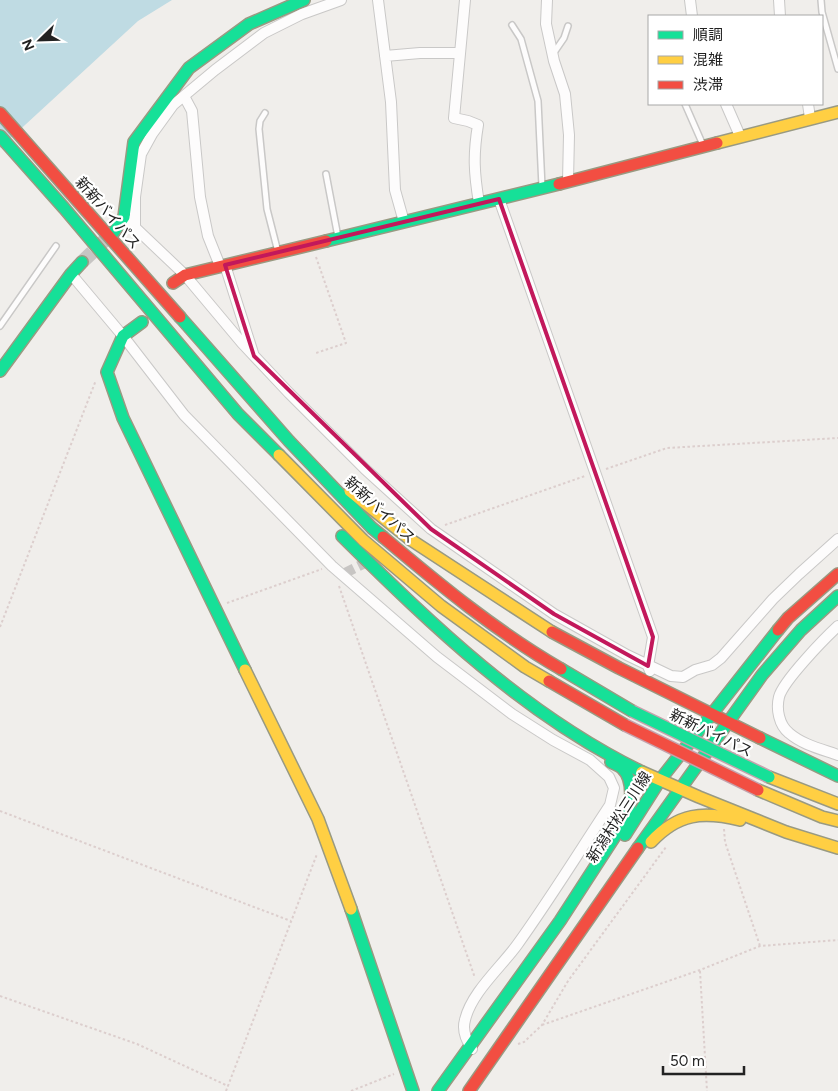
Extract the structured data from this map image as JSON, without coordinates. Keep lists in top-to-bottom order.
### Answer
{
  "streets": {
    "main road": ["新新バイパス", "新潟村松三川線"]
  },
  "legend": ["順調", "混雑", "渋滞"],
  "scale_bar": "50 m",
  "north": "bottom left"
}
